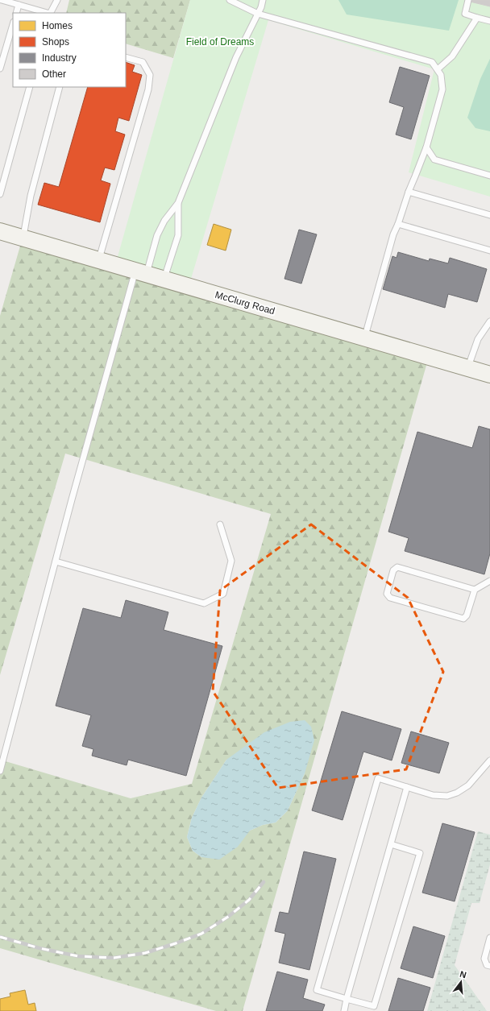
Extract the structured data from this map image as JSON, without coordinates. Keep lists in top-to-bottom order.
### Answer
{
  "streets": {
    "street": ["McClurg Road"]
  },
  "parks": ["Field of Dreams"],
  "legend": [
    "Homes",
    "Shops",
    "Industry",
    "Other"
  ],
  "north": "top"
}
